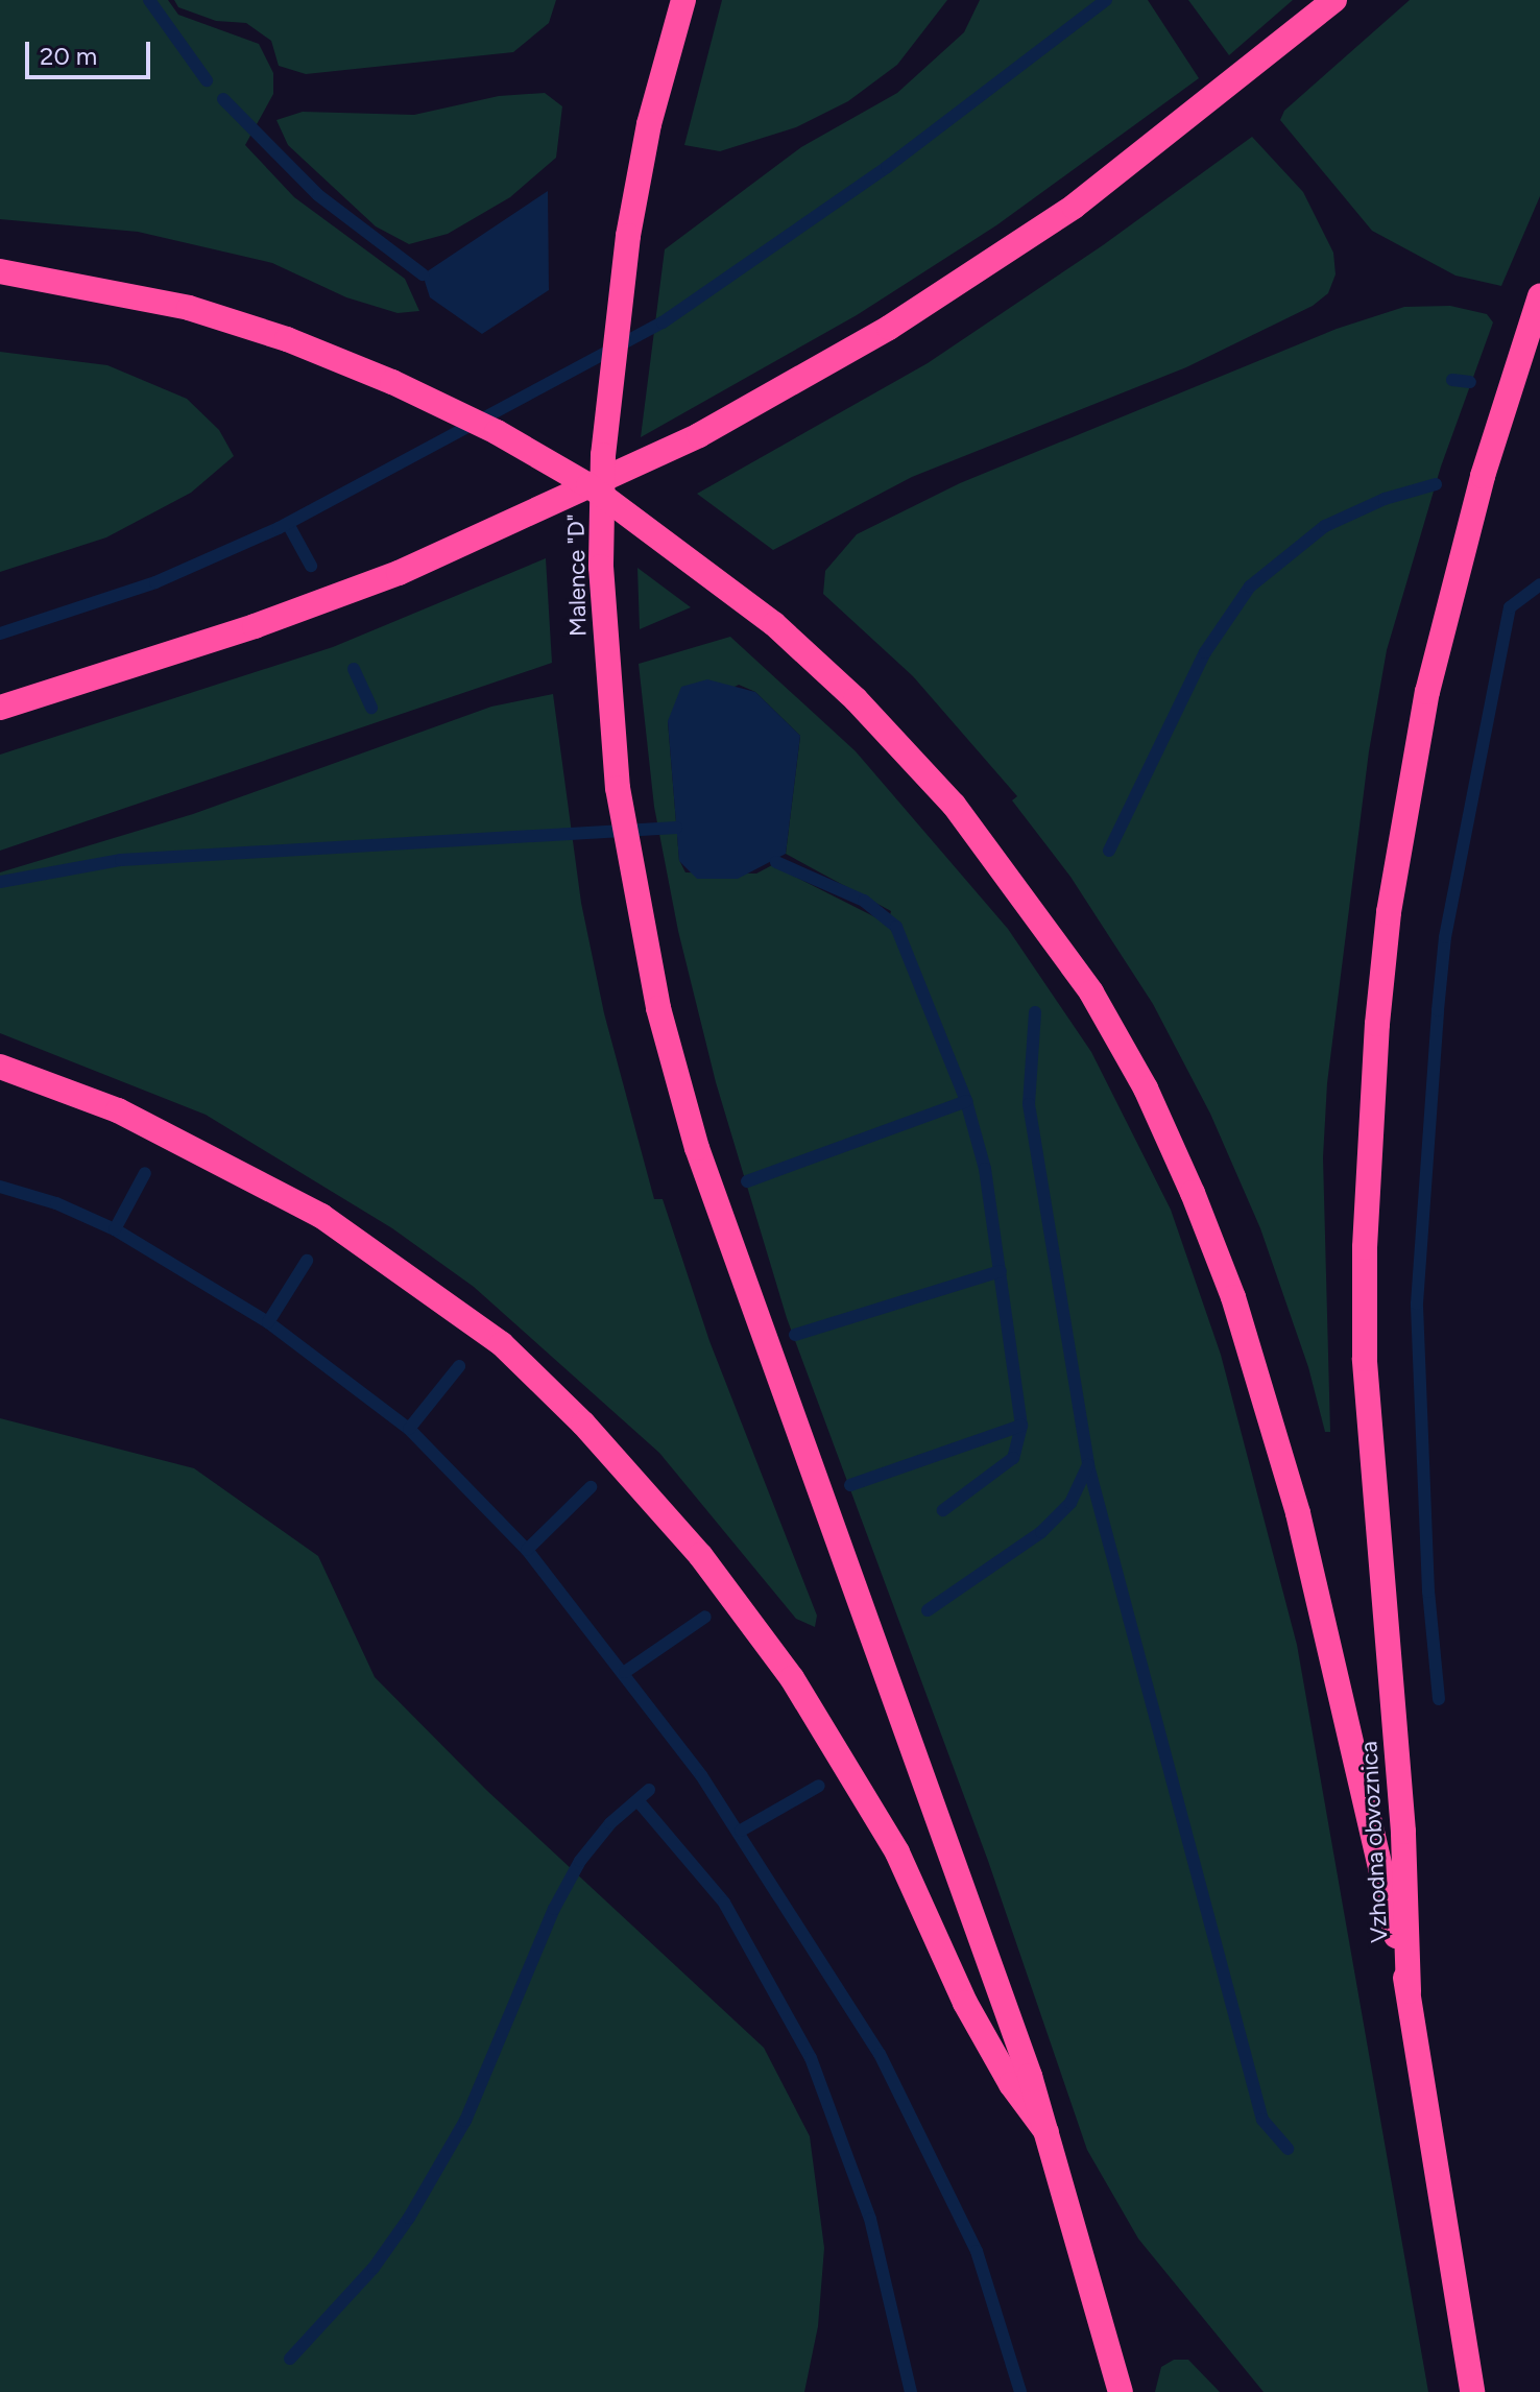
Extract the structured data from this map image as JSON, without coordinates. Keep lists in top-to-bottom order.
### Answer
{
  "streets": {
    "highway": ["Malence \"D\"", "Vzhodna obvoznica"]
  },
  "scale_bar": "20 m"
}
